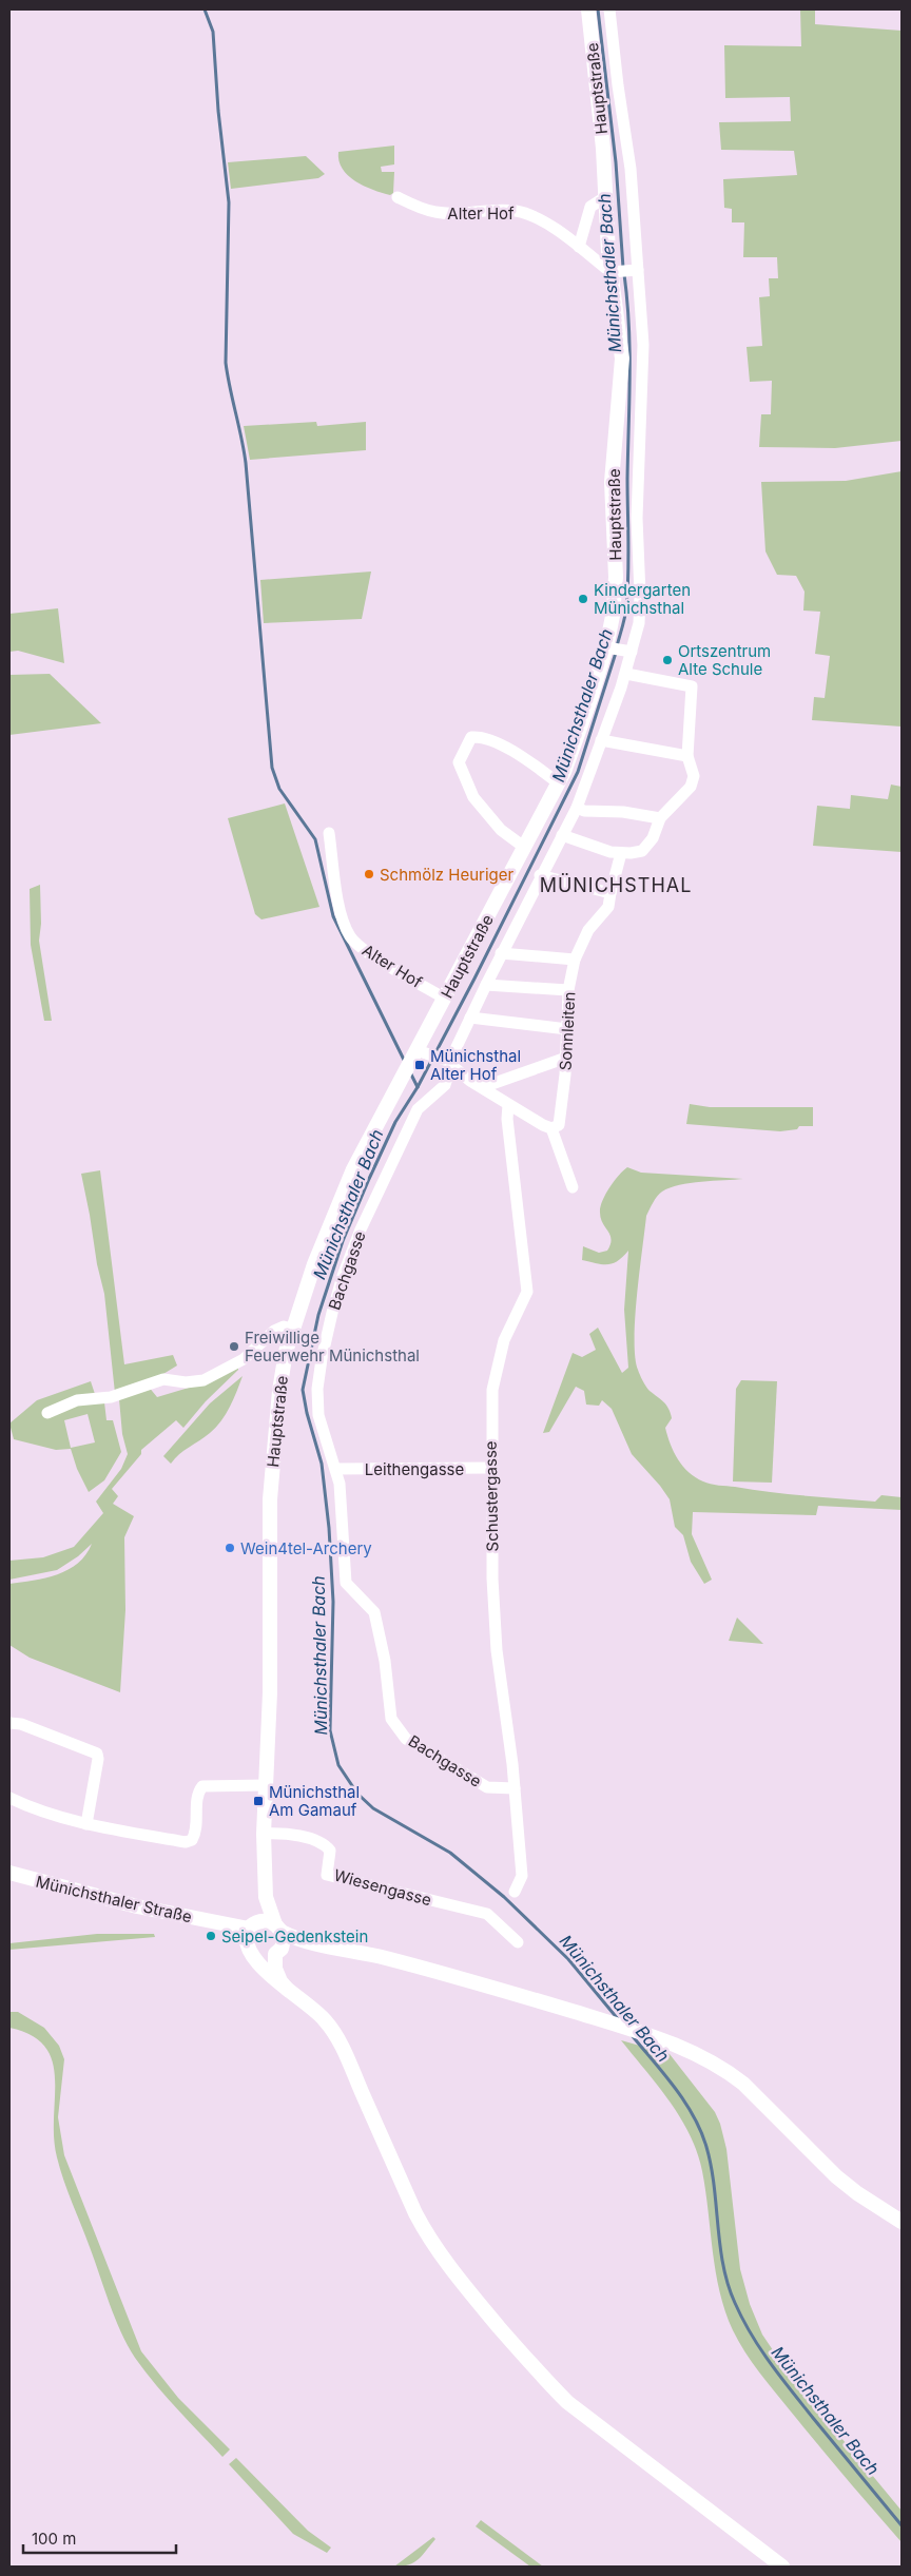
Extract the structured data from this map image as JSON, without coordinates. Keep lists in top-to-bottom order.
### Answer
{
  "streets": {
    "street": [
      "Hauptstraße",
      "Alter Hof",
      "Sonnleiten",
      "Bachgasse",
      "Leithengasse",
      "Schustergasse",
      "Wiesengasse",
      "Münichsthaler Straße"
    ]
  },
  "crossings": [
    ["Hauptstraße", "Alter Hof"],
    ["Hauptstraße", "Bachgasse"],
    ["Hauptstraße", "Wiesengasse"],
    ["Hauptstraße", "Münichsthaler Straße"],
    ["Bachgasse", "Leithengasse"],
    ["Bachgasse", "Schustergasse"],
    ["Leithengasse", "Schustergasse"]
  ],
  "districts": ["MÜNICHSTHAL"],
  "water": ["Münichsthaler Bach"],
  "places": {
    "other": [
      "Kindergarten Münichsthal",
      "Ortszentrum Alte Schule",
      "Schmölz Heuriger",
      "Freiwillige Feuerwehr Münichsthal",
      "Wein4tel-Archery",
      "Seipel-Gedenkstein"
    ],
    "transit": ["Münichsthal Alter Hof", "Münichsthal Am Gamauf"]
  },
  "scale_bar": "100 m"
}
